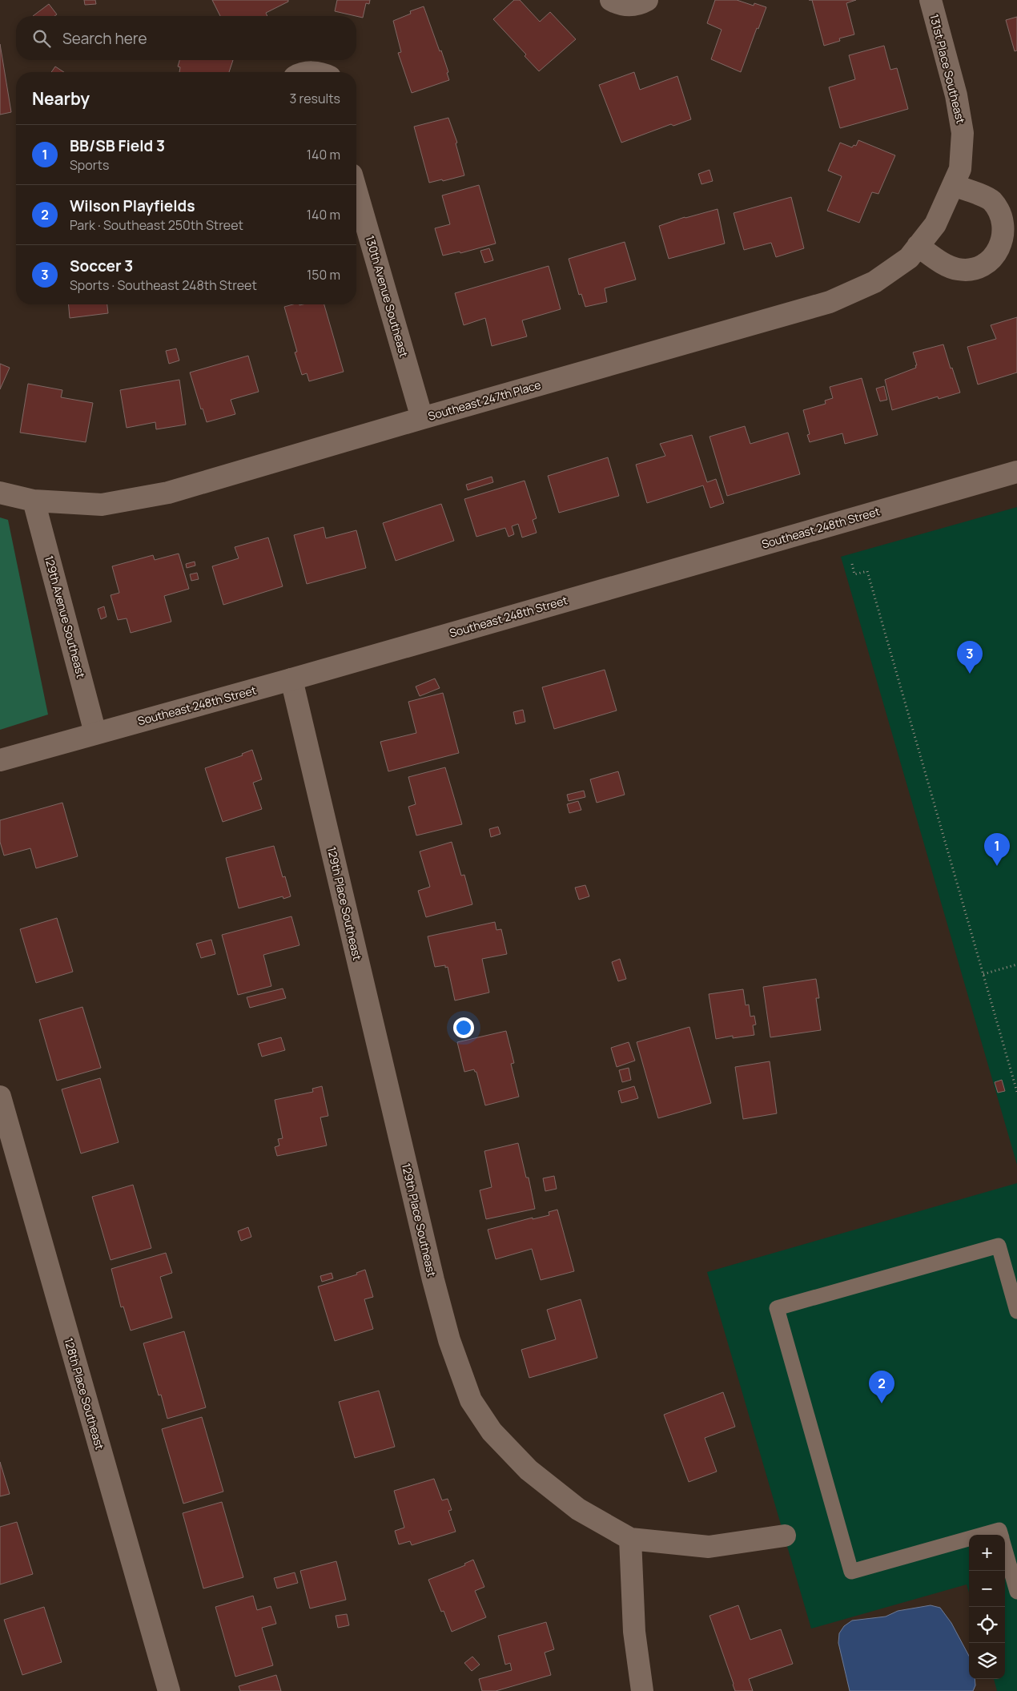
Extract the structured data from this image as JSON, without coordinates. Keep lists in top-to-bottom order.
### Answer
{
  "streets": {
    "street": [
      "131st Place Southeast",
      "130th Avenue Southeast",
      "Southeast 247th Place",
      "Southeast 248th Street",
      "129th Avenue Southeast",
      "129th Place Southeast",
      "128th Place Southeast"
    ]
  },
  "crossings": [
    ["131st Place Southeast", "Southeast 247th Place"],
    ["130th Avenue Southeast", "Southeast 247th Place"],
    ["Southeast 247th Place", "129th Avenue Southeast"],
    ["Southeast 248th Street", "129th Avenue Southeast"],
    ["Southeast 248th Street", "129th Place Southeast"]
  ],
  "page": {
    "search": "Search here",
    "heading": ["Nearby", "3 results"],
    "list": [
      {
        "mark": "1",
        "name": "BB/SB Field 3",
        "note": "Sports",
        "value": "140 m"
      },
      {
        "mark": "2",
        "name": "Wilson Playfields",
        "note": "Park · Southeast 250th Street",
        "value": "140 m"
      },
      {
        "mark": "3",
        "name": "Soccer 3",
        "note": "Sports · Southeast 248th Street",
        "value": "150 m"
      }
    ],
    "pins": ["3", "1", "2"],
    "map_buttons": ["+", "−"]
  }
}
